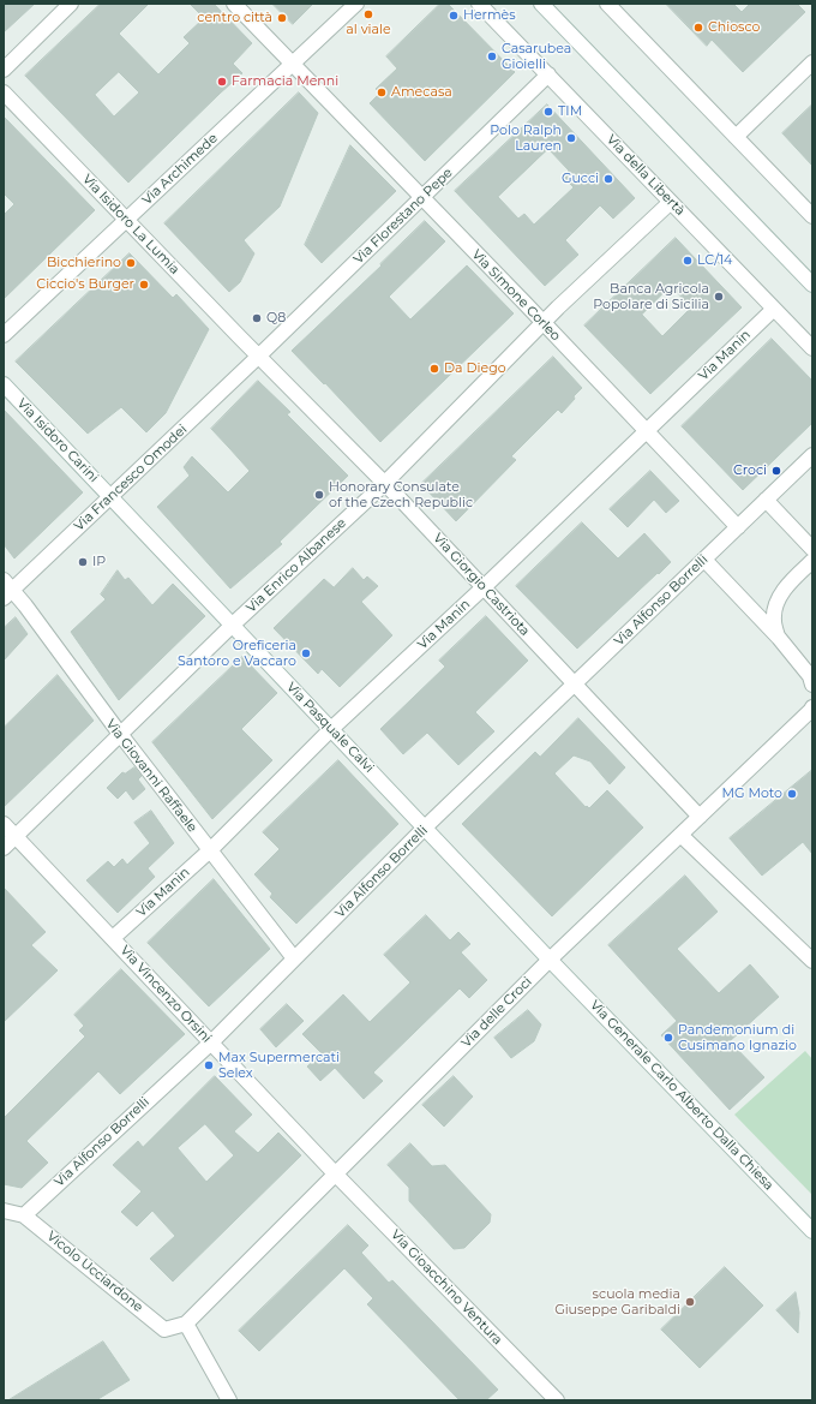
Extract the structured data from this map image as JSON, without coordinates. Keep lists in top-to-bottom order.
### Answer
{
  "streets": {
    "street": [
      "Via Archimede",
      "Via della Libertà",
      "Via Florestano Pepe",
      "Via Isidoro La Lumia",
      "Via Simone Corleo",
      "Via Manin",
      "Via Isidoro Carini",
      "Via Francesco Omodei",
      "Via Enrico Albanese",
      "Via Giorgio Castriota",
      "Via Alfonso Borrelli",
      "Via Pasquale Calvi",
      "Via Giovanni Raffaele",
      "Via Vincenzo Orsini",
      "Via delle Croci",
      "Via Generale Carlo Alberto Dalla Chiesa",
      "Vicolo Ucciardone",
      "Via Gioacchino Ventura"
    ]
  },
  "crossings": [
    ["Via Archimede", "Via Isidoro La Lumia"],
    ["Via Archimede", "Via Simone Corleo"],
    ["Via della Libertà", "Via Florestano Pepe"],
    ["Via della Libertà", "Via Manin"],
    ["Via della Libertà", "Via Enrico Albanese"],
    ["Via Florestano Pepe", "Via Isidoro La Lumia"],
    ["Via Florestano Pepe", "Via Simone Corleo"],
    ["Via Florestano Pepe", "Via Francesco Omodei"],
    ["Via Florestano Pepe", "Via Giorgio Castriota"],
    ["Via Isidoro La Lumia", "Via Francesco Omodei"],
    ["Via Isidoro La Lumia", "Via Giorgio Castriota"],
    ["Via Simone Corleo", "Via Manin"],
    ["Via Simone Corleo", "Via Enrico Albanese"],
    ["Via Simone Corleo", "Via Alfonso Borrelli"],
    ["Via Manin", "Via Giorgio Castriota"],
    ["Via Manin", "Via Pasquale Calvi"],
    ["Via Manin", "Via Giovanni Raffaele"],
    ["Via Manin", "Via Vincenzo Orsini"],
    ["Via Isidoro Carini", "Via Francesco Omodei"],
    ["Via Isidoro Carini", "Via Pasquale Calvi"],
    ["Via Francesco Omodei", "Via Giorgio Castriota"],
    ["Via Francesco Omodei", "Via Pasquale Calvi"],
    ["Via Francesco Omodei", "Via Giovanni Raffaele"],
    ["Via Enrico Albanese", "Via Giorgio Castriota"],
    ["Via Enrico Albanese", "Via Pasquale Calvi"],
    ["Via Enrico Albanese", "Via Giovanni Raffaele"],
    ["Via Enrico Albanese", "Via Vincenzo Orsini"],
    ["Via Giorgio Castriota", "Via Alfonso Borrelli"],
    ["Via Giorgio Castriota", "Via delle Croci"],
    ["Via Alfonso Borrelli", "Via Pasquale Calvi"],
    ["Via Alfonso Borrelli", "Via Giovanni Raffaele"],
    ["Via Alfonso Borrelli", "Via Vincenzo Orsini"],
    ["Via Alfonso Borrelli", "Vicolo Ucciardone"],
    ["Via Pasquale Calvi", "Via delle Croci"],
    ["Via Pasquale Calvi", "Via Generale Carlo Alberto Dalla Chiesa"],
    ["Via Vincenzo Orsini", "Via delle Croci"],
    ["Via Vincenzo Orsini", "Via Gioacchino Ventura"],
    ["Via delle Croci", "Via Generale Carlo Alberto Dalla Chiesa"],
    ["Via delle Croci", "Vicolo Ucciardone"],
    ["Via delle Croci", "Via Gioacchino Ventura"]
  ],
  "places": [
    "al viale",
    "Hermès",
    "centro città",
    "Chiosco",
    "Casarubea Gioielli",
    "Farmacia Menni",
    "Amecasa",
    "TIM",
    "Polo Ralph Lauren",
    "Gucci",
    "LC/14",
    "Bicchierino",
    "Ciccio's Burger",
    "Banca Agricola Popolare di Sicilia",
    "Q8",
    "Da Diego",
    "Croci",
    "Honorary Consulate of the Czech Republic",
    "IP",
    "Oreficeria Santoro e Vaccaro",
    "MG Moto",
    "Pandemonium di Cusimano Ignazio",
    "Max Supermercati Selex",
    "scuola media Giuseppe Garibaldi"
  ]
}
